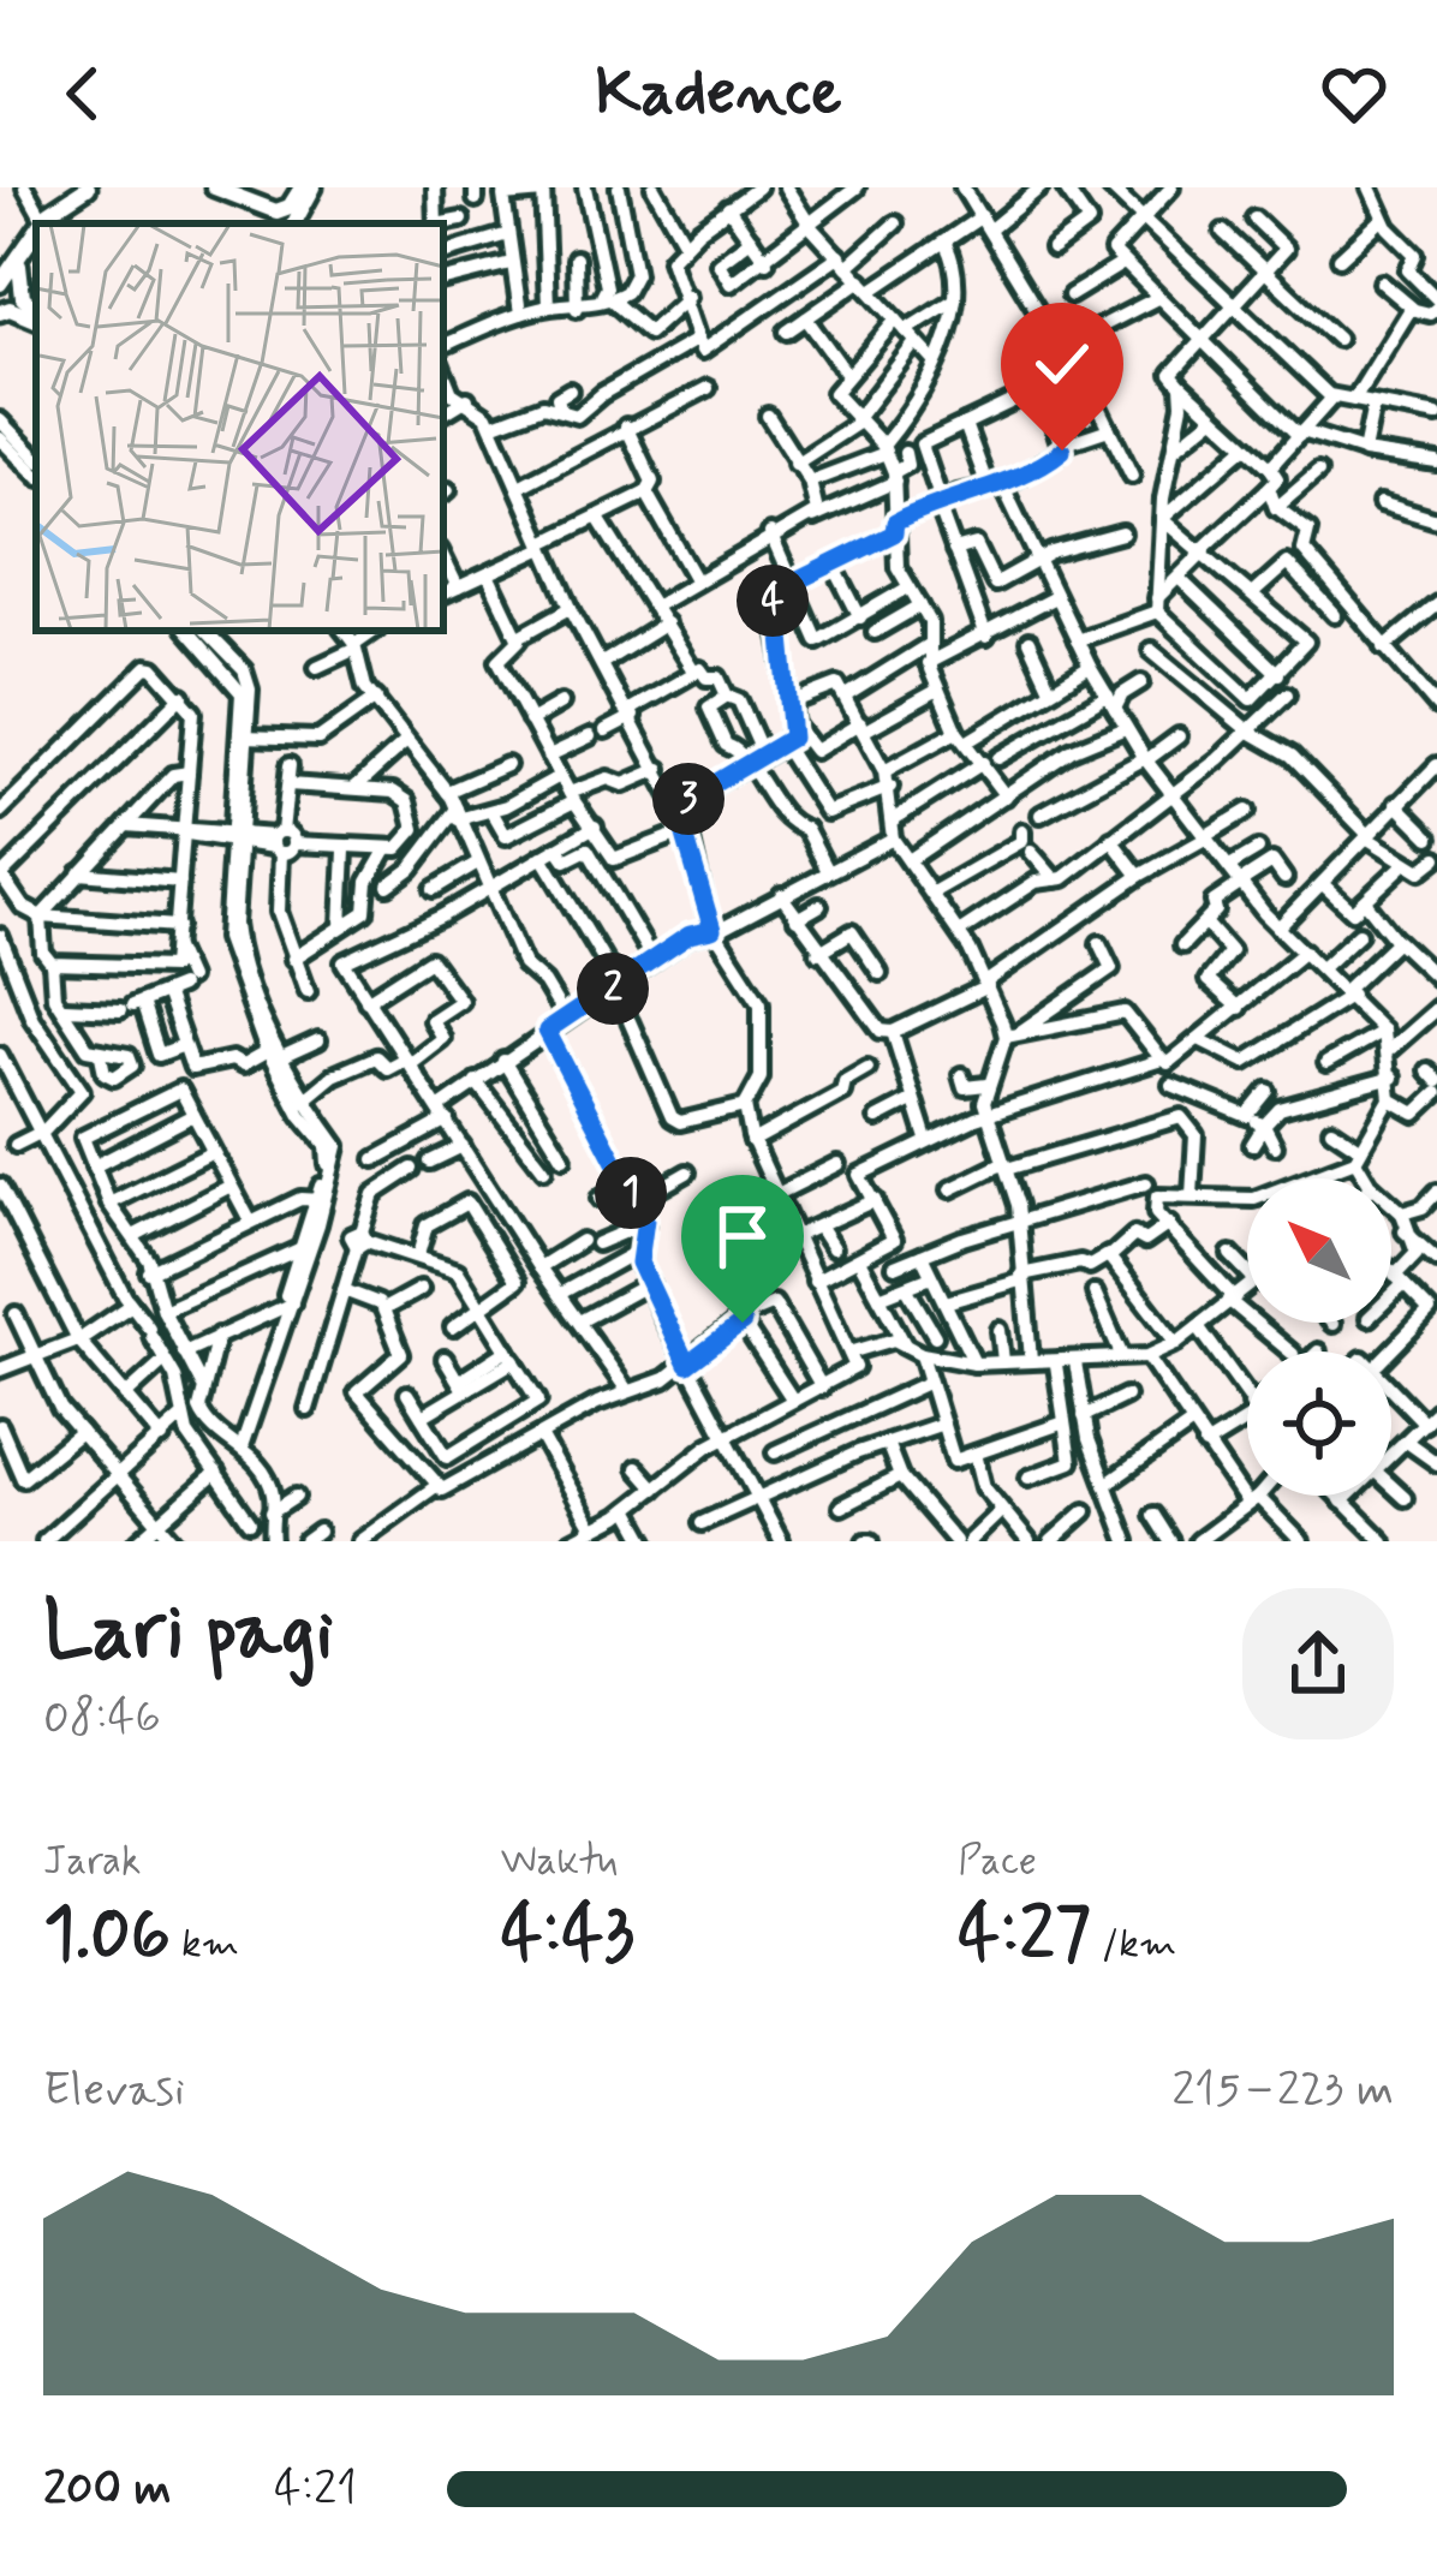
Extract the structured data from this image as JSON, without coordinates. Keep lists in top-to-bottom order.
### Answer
{
  "north": "top left",
  "page": {
    "header": "Kadence",
    "pins": [
      "4",
      "3",
      "2",
      "1"
    ],
    "heading": ["Lari pagi", "08:46"],
    "stats": [
      ["Jarak", "1.06 km"],
      ["Waktu", "4:43"],
      ["Pace", "4:27 /km"]
    ],
    "chart": ["Elevasi", "215–223 m"],
    "list": [
      {
        "name": "200 m",
        "note": "4:21"
      }
    ]
  }
}
